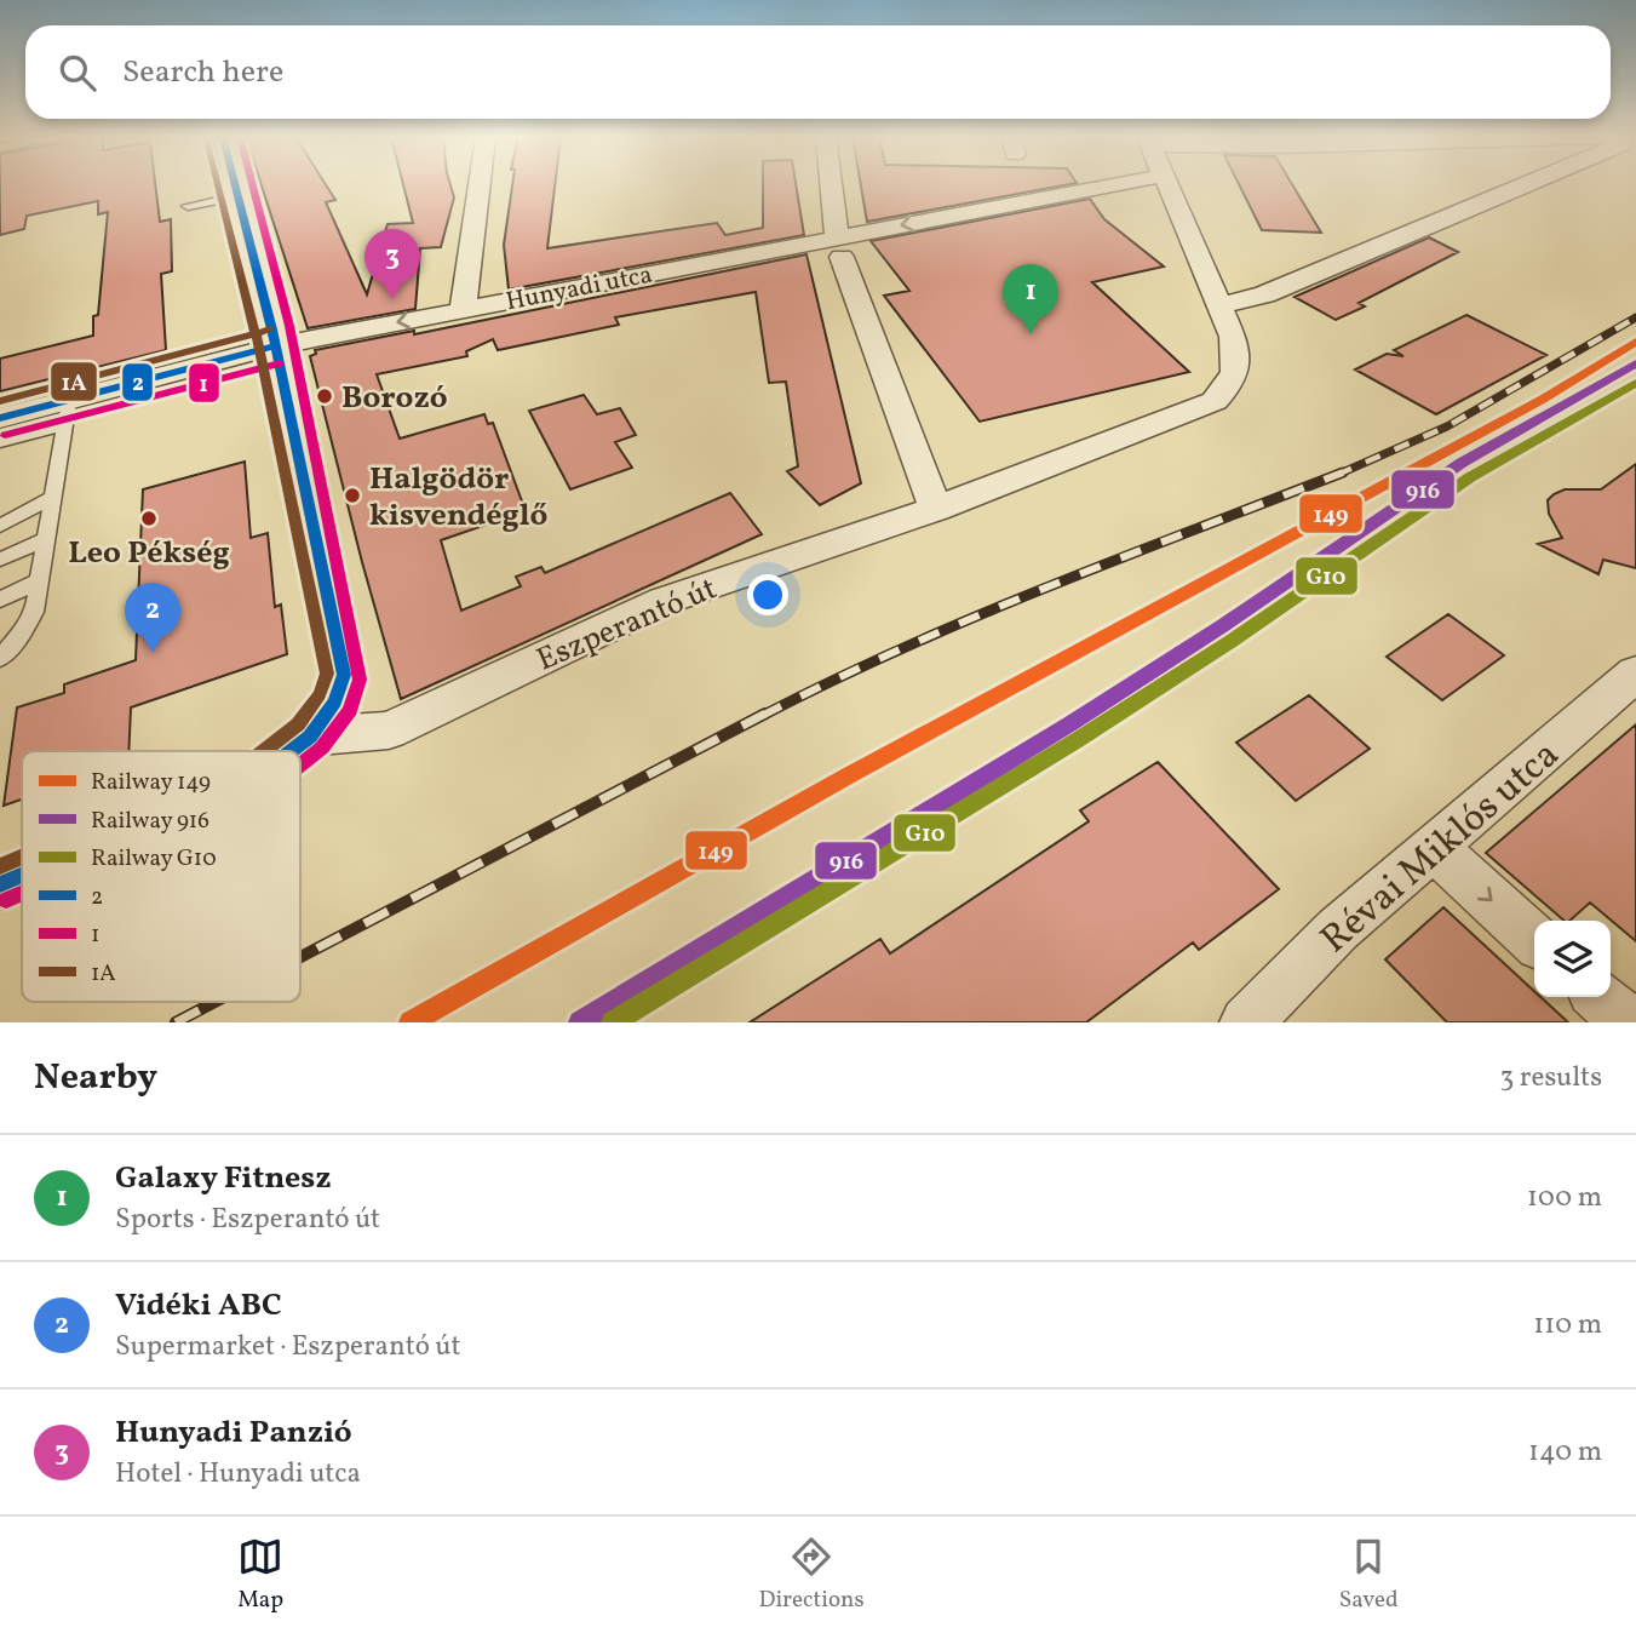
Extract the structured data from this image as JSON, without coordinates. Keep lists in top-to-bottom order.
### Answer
{
  "streets": {
    "street": ["Hunyadi utca", "Eszperantó út", "Révai Miklós utca"]
  },
  "one_way": ["Hunyadi utca"],
  "places": ["Borozó", "Halgödör kisvendéglő", "Leo Pékség"],
  "lines": [
    "transit line 2",
    "transit line 1",
    "transit line 1A",
    "rail line 149",
    "rail line 916",
    "rail line G10"
  ],
  "legend": [
    "Railway 149",
    "Railway 916",
    "Railway G10",
    "2",
    "1",
    "1A"
  ],
  "page": {
    "search": "Search here",
    "pins": ["3", "1", "2"],
    "heading": ["Nearby", "3 results"],
    "list": [
      {
        "mark": "1",
        "name": "Galaxy Fitnesz",
        "note": "Sports · Eszperantó út",
        "value": "100 m"
      },
      {
        "mark": "2",
        "name": "Vidéki ABC",
        "note": "Supermarket · Eszperantó út",
        "value": "110 m"
      },
      {
        "mark": "3",
        "name": "Hunyadi Panzió",
        "note": "Hotel · Hunyadi utca",
        "value": "140 m"
      }
    ],
    "nav": ["Map", "Directions", "Saved"]
  }
}
